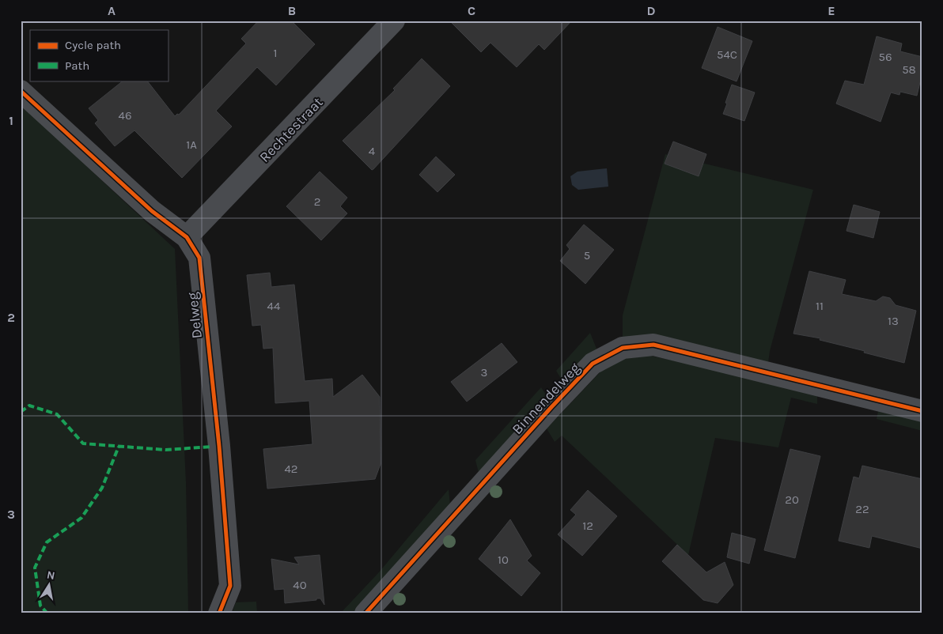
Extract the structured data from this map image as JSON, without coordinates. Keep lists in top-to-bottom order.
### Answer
{
  "streets": {
    "street": ["Rechtestraat", "Delweg", "Binnendelweg"]
  },
  "crossings": [
    ["Rechtestraat", "Delweg"]
  ],
  "house_numbers": [
    "1",
    "54C",
    "56",
    "58",
    "46",
    "1A",
    "4",
    "2",
    "5",
    "44",
    "11",
    "13",
    "3",
    "42",
    "20",
    "22",
    "12",
    "10",
    "40"
  ],
  "legend": ["Cycle path", "Path"],
  "north": "top",
  "grid": {
    "columns": [
      "A",
      "B",
      "C",
      "D",
      "E"
    ],
    "rows": ["1", "2", "3"]
  }
}
